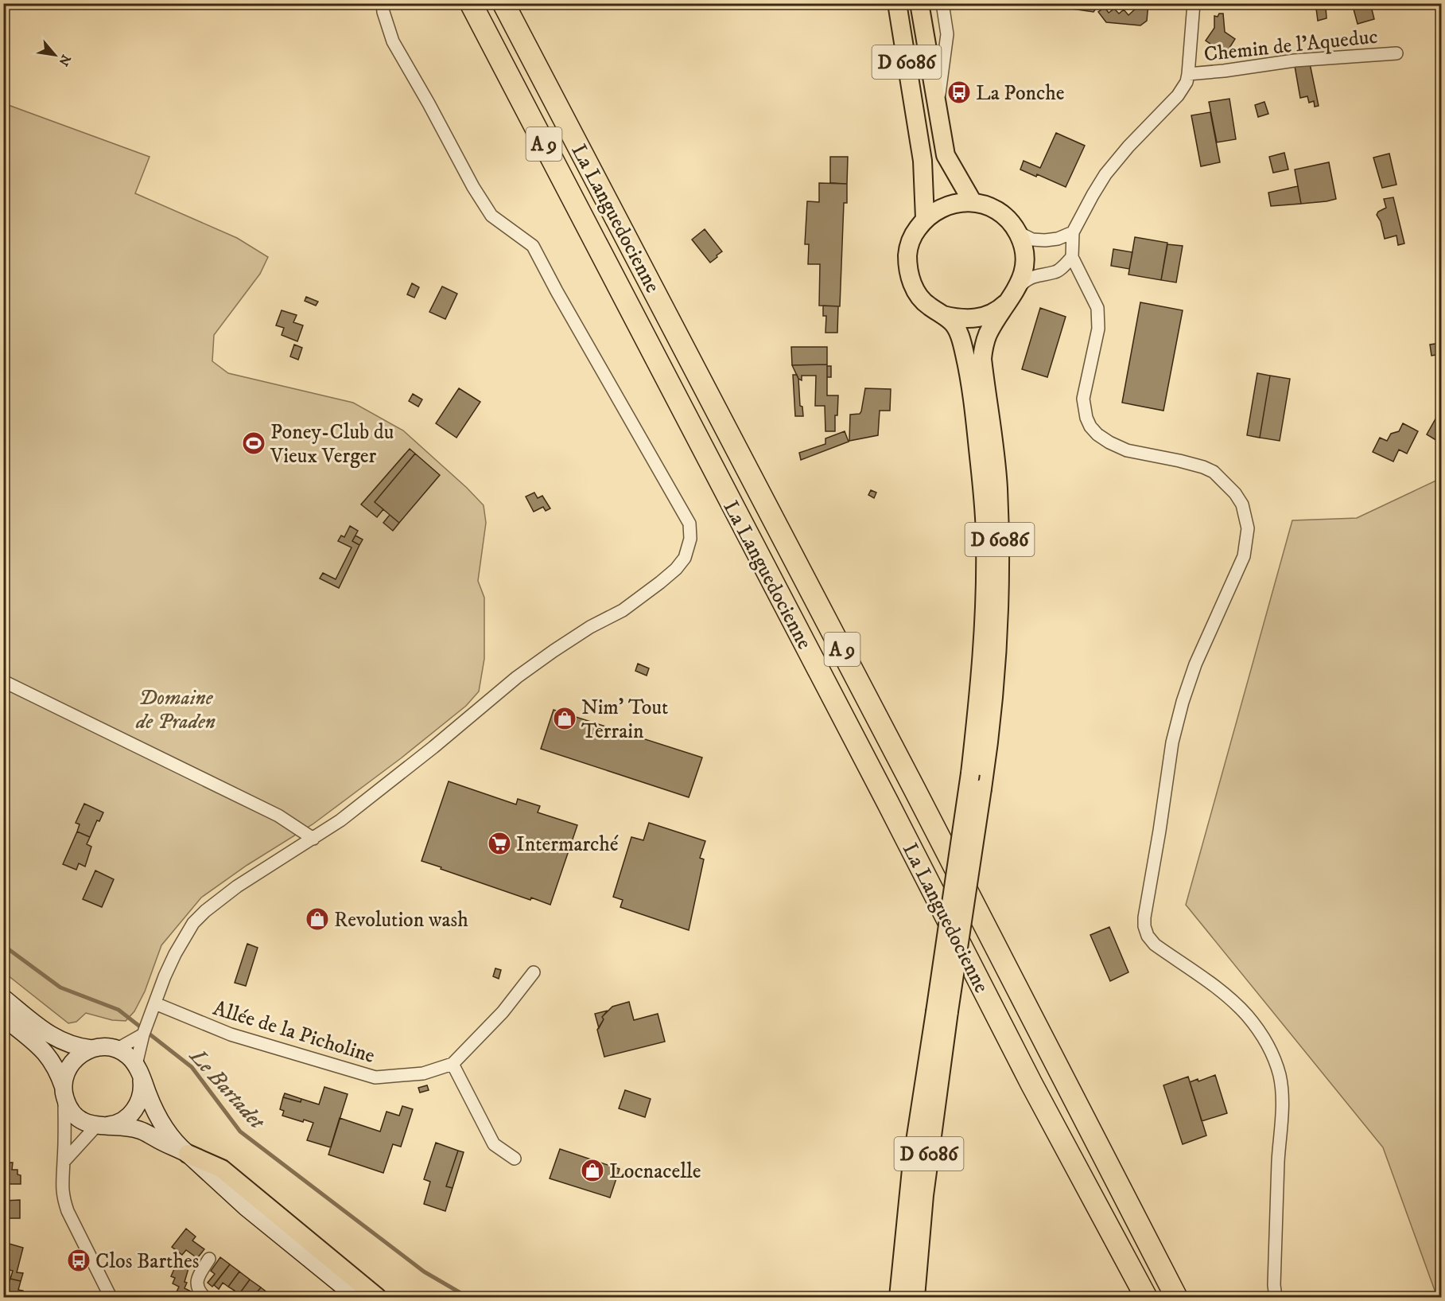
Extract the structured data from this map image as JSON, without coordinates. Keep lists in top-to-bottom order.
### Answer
{
  "streets": {
    "highway": ["A 9", "La Languedocienne"],
    "main road": ["D 6086"],
    "street": ["Chemin de l'Aqueduc", "Allée de la Picholine"]
  },
  "water": ["Le Bartadet"],
  "parks": ["Domaine de Praden"],
  "places": {
    "bus stop": ["La Ponche", "Clos Barthes"],
    "sports": ["Poney-Club du Vieux Verger"],
    "shop": ["Nim' Tout Terrain", "Revolution wash", "Locnacelle"],
    "supermarket": ["Intermarché"]
  },
  "north": "bottom right"
}
